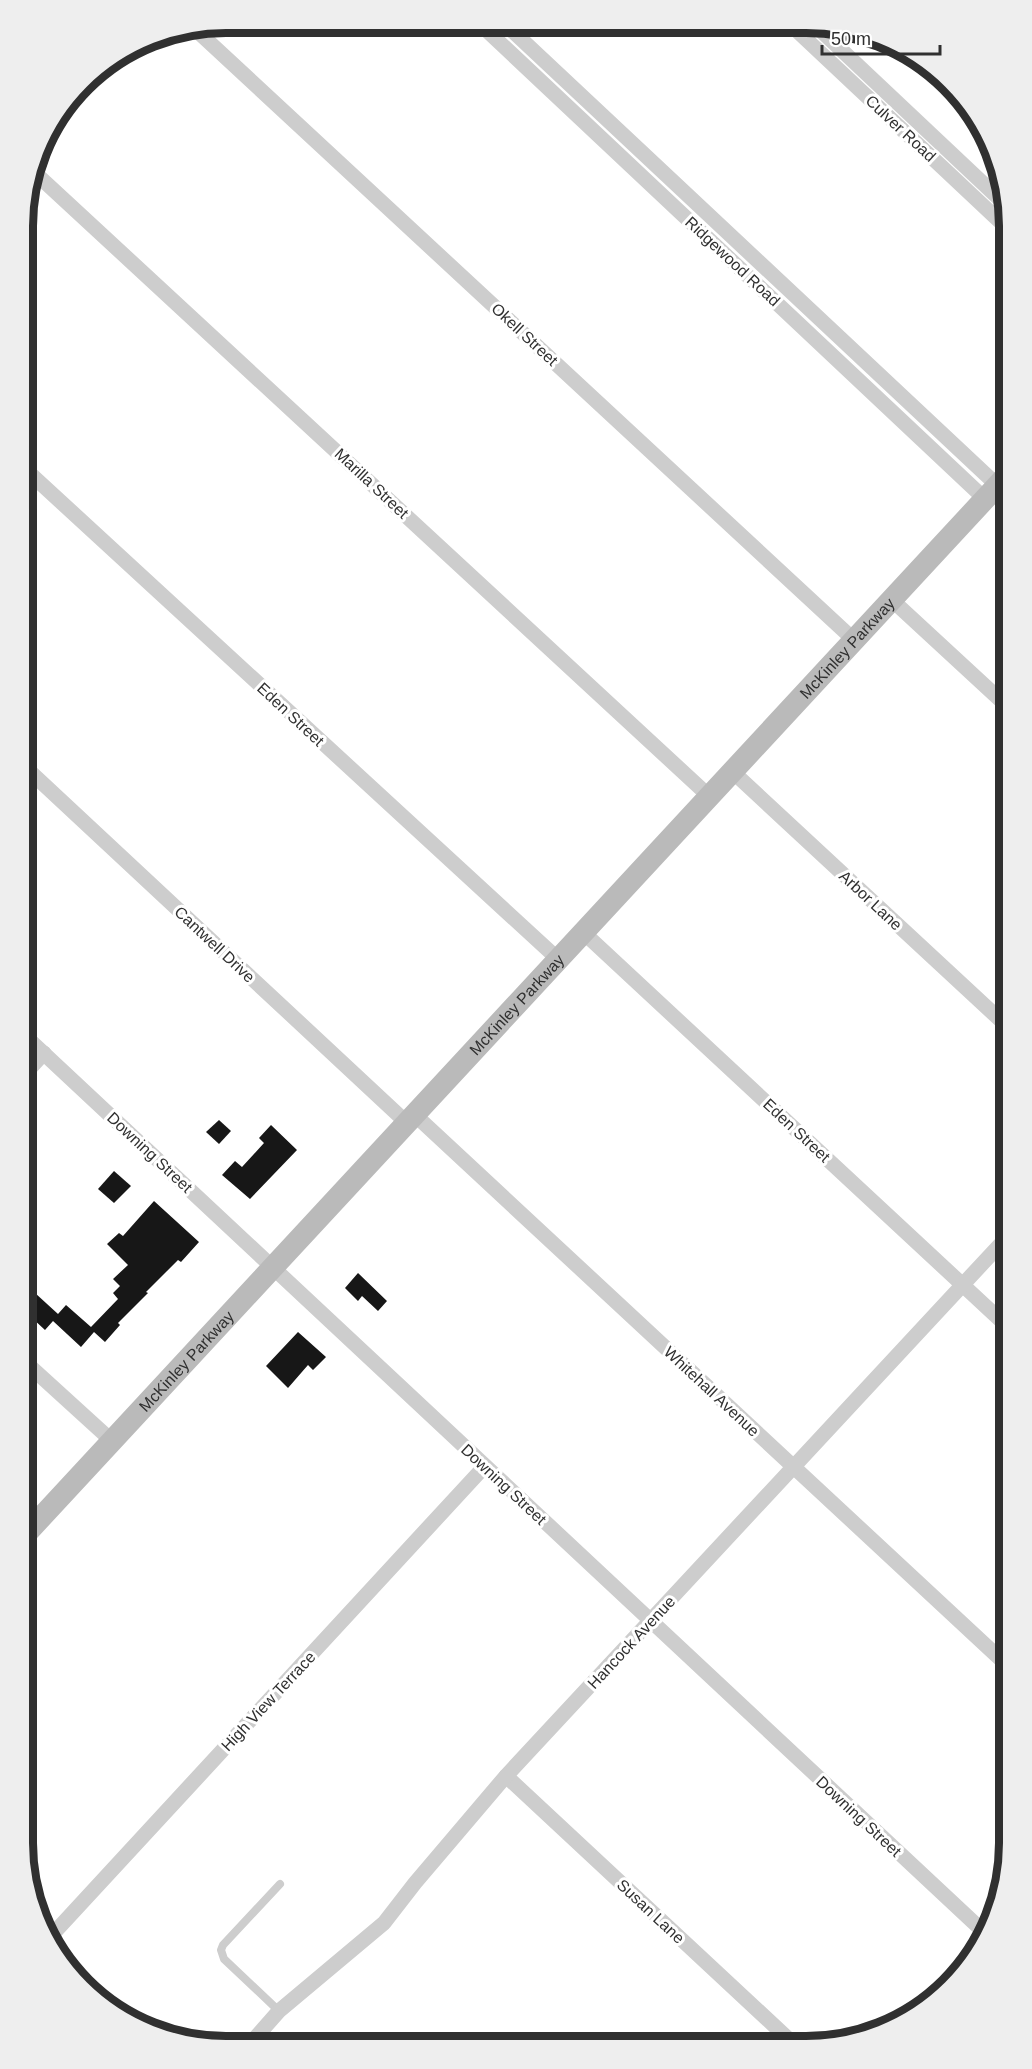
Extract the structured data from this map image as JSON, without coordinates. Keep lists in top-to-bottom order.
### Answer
{
  "streets": {
    "street": [
      "Culver Road",
      "Ridgewood Road",
      "Okell Street",
      "Marilla Street",
      "McKinley Parkway",
      "Eden Street",
      "Arbor Lane",
      "Cantwell Drive",
      "Downing Street",
      "Whitehall Avenue",
      "Hancock Avenue",
      "High View Terrace",
      "Susan Lane"
    ]
  },
  "crossings": [
    ["Ridgewood Road", "McKinley Parkway"],
    ["Okell Street", "McKinley Parkway"],
    ["Marilla Street", "McKinley Parkway"],
    ["McKinley Parkway", "Eden Street"],
    ["McKinley Parkway", "Arbor Lane"],
    ["McKinley Parkway", "Cantwell Drive"],
    ["McKinley Parkway", "Downing Street"],
    ["McKinley Parkway", "Whitehall Avenue"],
    ["Eden Street", "Hancock Avenue"],
    ["Cantwell Drive", "Whitehall Avenue"],
    ["Downing Street", "Hancock Avenue"],
    ["Downing Street", "High View Terrace"],
    ["Whitehall Avenue", "Hancock Avenue"],
    ["Hancock Avenue", "Susan Lane"]
  ],
  "scale_bar": "50 m"
}
